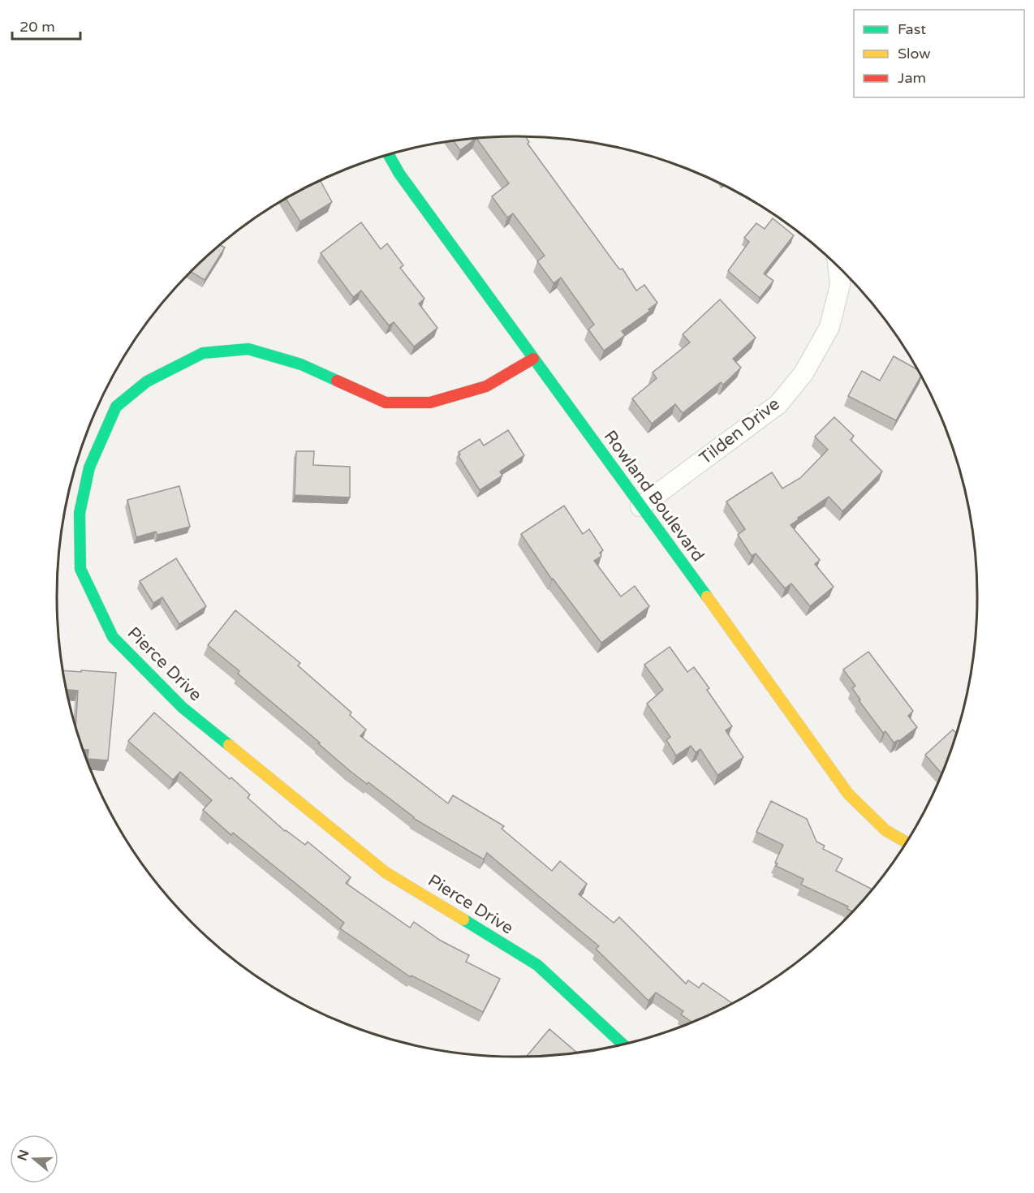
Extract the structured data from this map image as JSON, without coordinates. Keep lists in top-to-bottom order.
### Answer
{
  "streets": {
    "street": ["Tilden Drive", "Rowland Boulevard", "Pierce Drive"]
  },
  "crossings": [
    ["Tilden Drive", "Rowland Boulevard"],
    ["Rowland Boulevard", "Pierce Drive"]
  ],
  "legend": ["Fast", "Slow", "Jam"],
  "scale_bar": "20 m",
  "north": "left"
}
